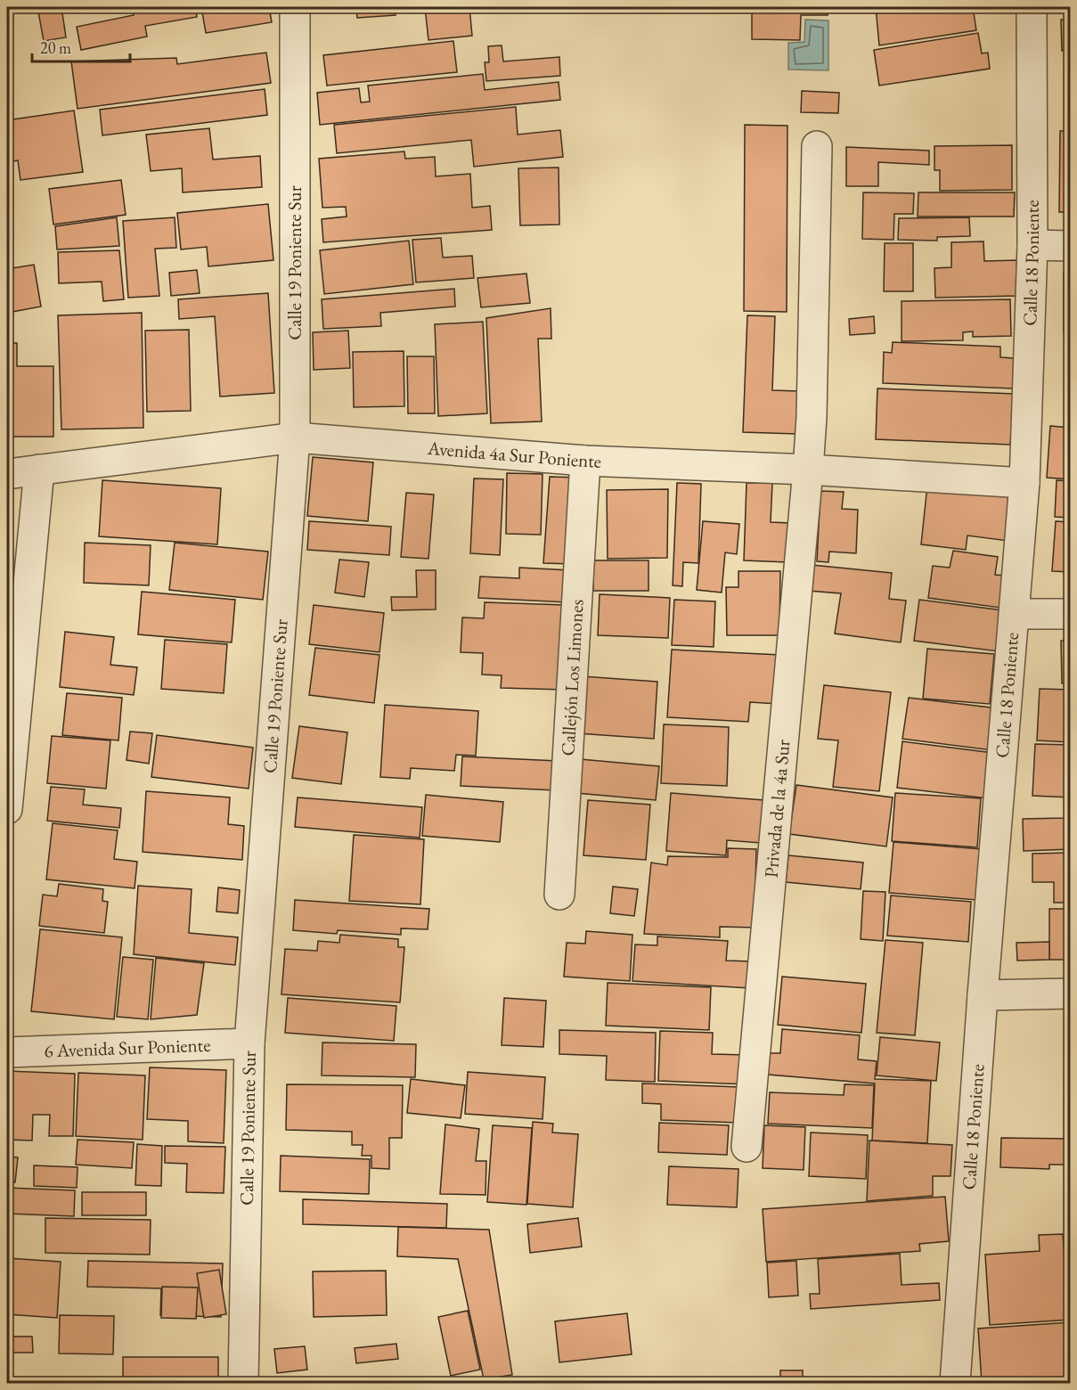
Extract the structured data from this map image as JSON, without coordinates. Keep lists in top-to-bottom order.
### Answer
{
  "streets": {
    "street": [
      "Calle 19 Poniente Sur",
      "Calle 18 Poniente",
      "Avenida 4a Sur Poniente",
      "Callejón Los Limones",
      "Privada de la 4a Sur",
      "6 Avenida Sur Poniente"
    ]
  },
  "crossings": [
    ["Calle 19 Poniente Sur", "Avenida 4a Sur Poniente"],
    ["Calle 19 Poniente Sur", "6 Avenida Sur Poniente"],
    ["Calle 18 Poniente", "Avenida 4a Sur Poniente"],
    ["Avenida 4a Sur Poniente", "Callejón Los Limones"],
    ["Avenida 4a Sur Poniente", "Privada de la 4a Sur"]
  ],
  "scale_bar": "20 m"
}
